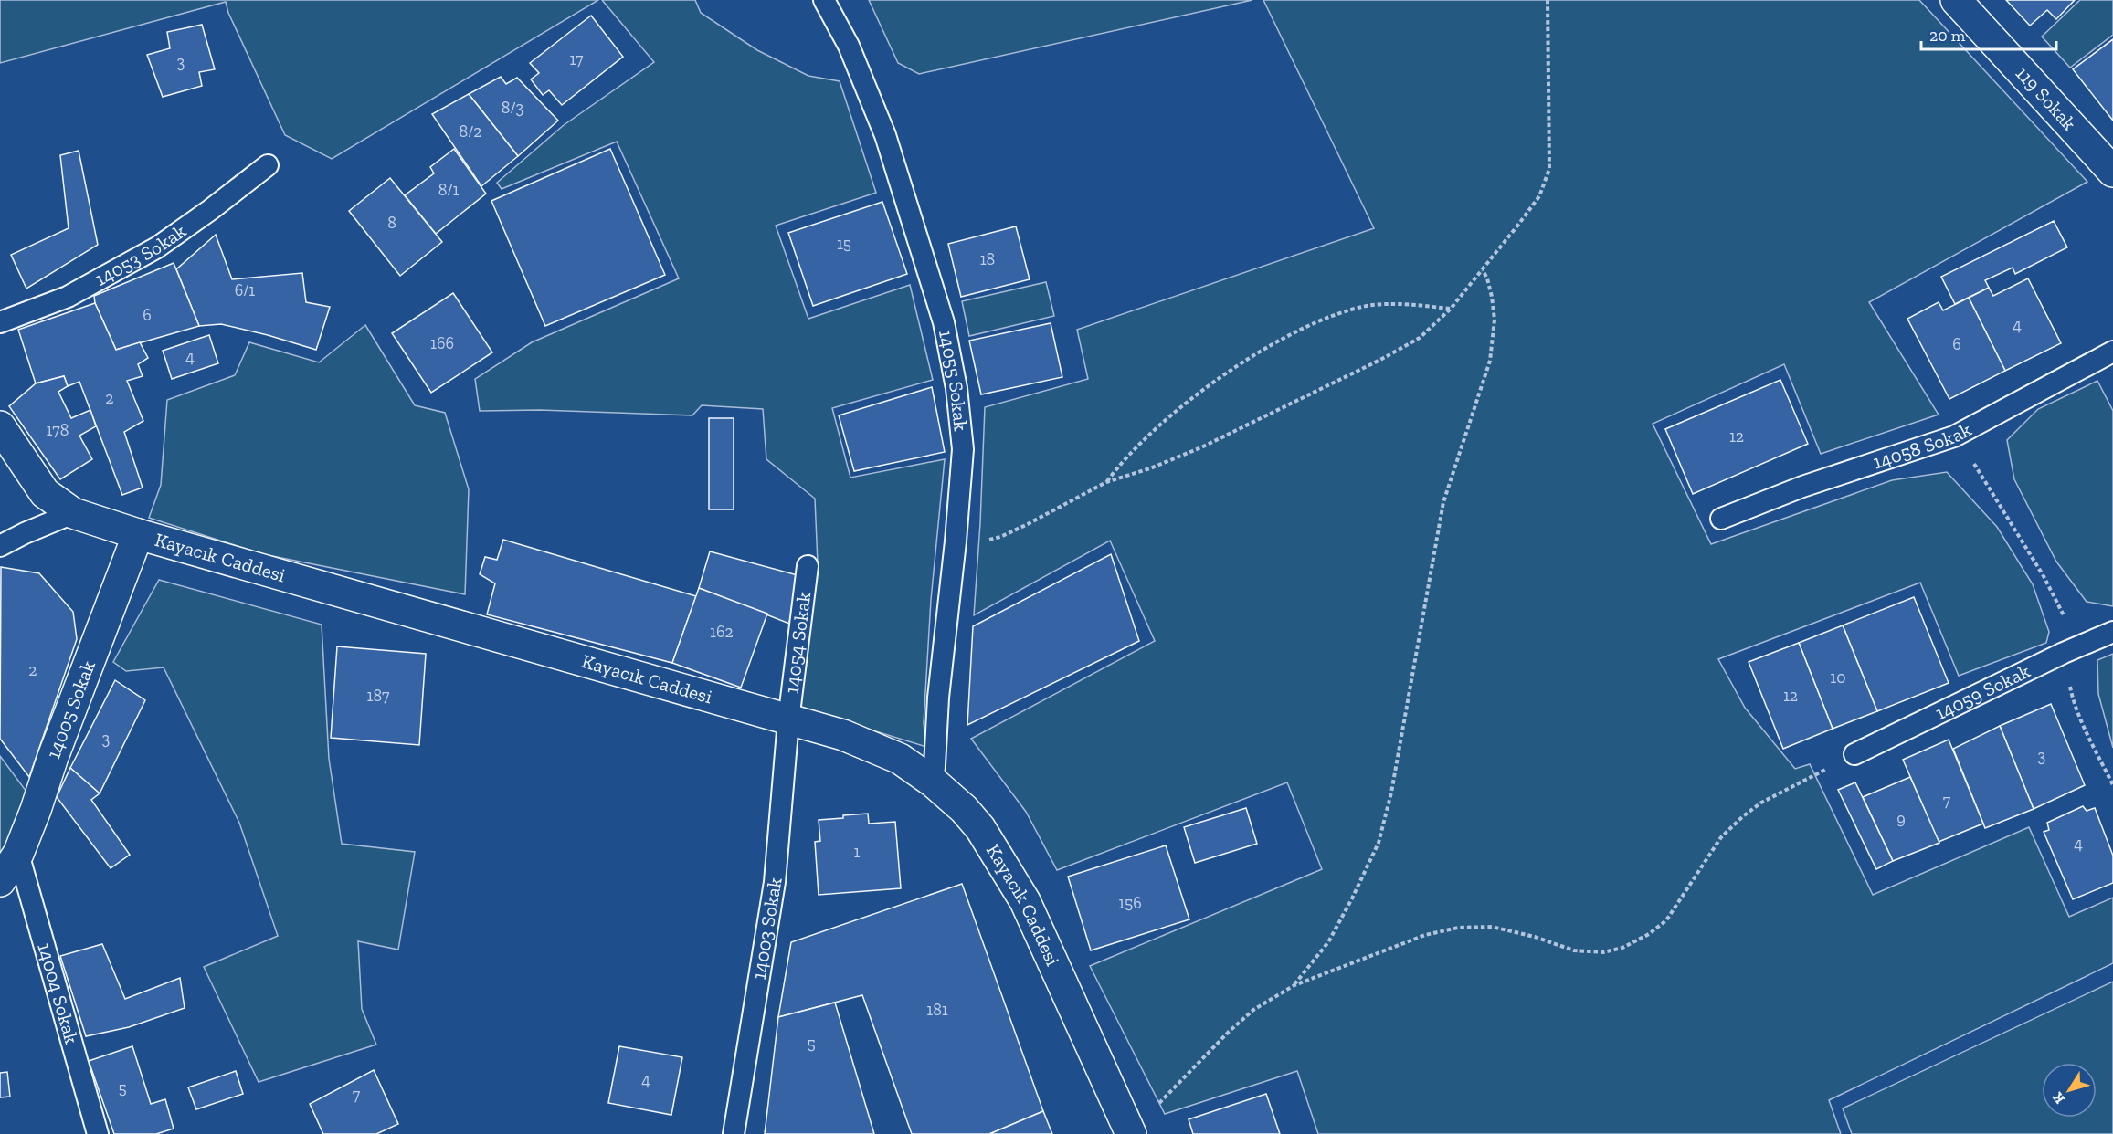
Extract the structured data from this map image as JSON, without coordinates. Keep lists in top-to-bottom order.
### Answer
{
  "streets": {
    "main road": ["119 Sokak", "Kayacık Caddesi", "14005 Sokak"],
    "lane": [
      "14053 Sokak",
      "14055 Sokak",
      "14058 Sokak",
      "14054 Sokak",
      "14059 Sokak",
      "14003 Sokak",
      "14004 Sokak"
    ]
  },
  "crossings": [
    ["14055 Sokak", "Kayacık Caddesi"],
    ["Kayacık Caddesi", "14054 Sokak"],
    ["Kayacık Caddesi", "14005 Sokak"],
    ["Kayacık Caddesi", "14003 Sokak"],
    ["14054 Sokak", "14003 Sokak"],
    ["14005 Sokak", "14004 Sokak"]
  ],
  "house_numbers": [
    "17",
    "3",
    "8/3",
    "8/2",
    "8/1",
    "8",
    "15",
    "18",
    "6/1",
    "6",
    "4",
    "166",
    "6",
    "4",
    "2",
    "178",
    "12",
    "162",
    "2",
    "10",
    "187",
    "12",
    "3",
    "3",
    "7",
    "9",
    "4",
    "1",
    "156",
    "181",
    "5",
    "4",
    "5",
    "7"
  ],
  "scale_bar": "20 m",
  "north": "bottom left"
}
